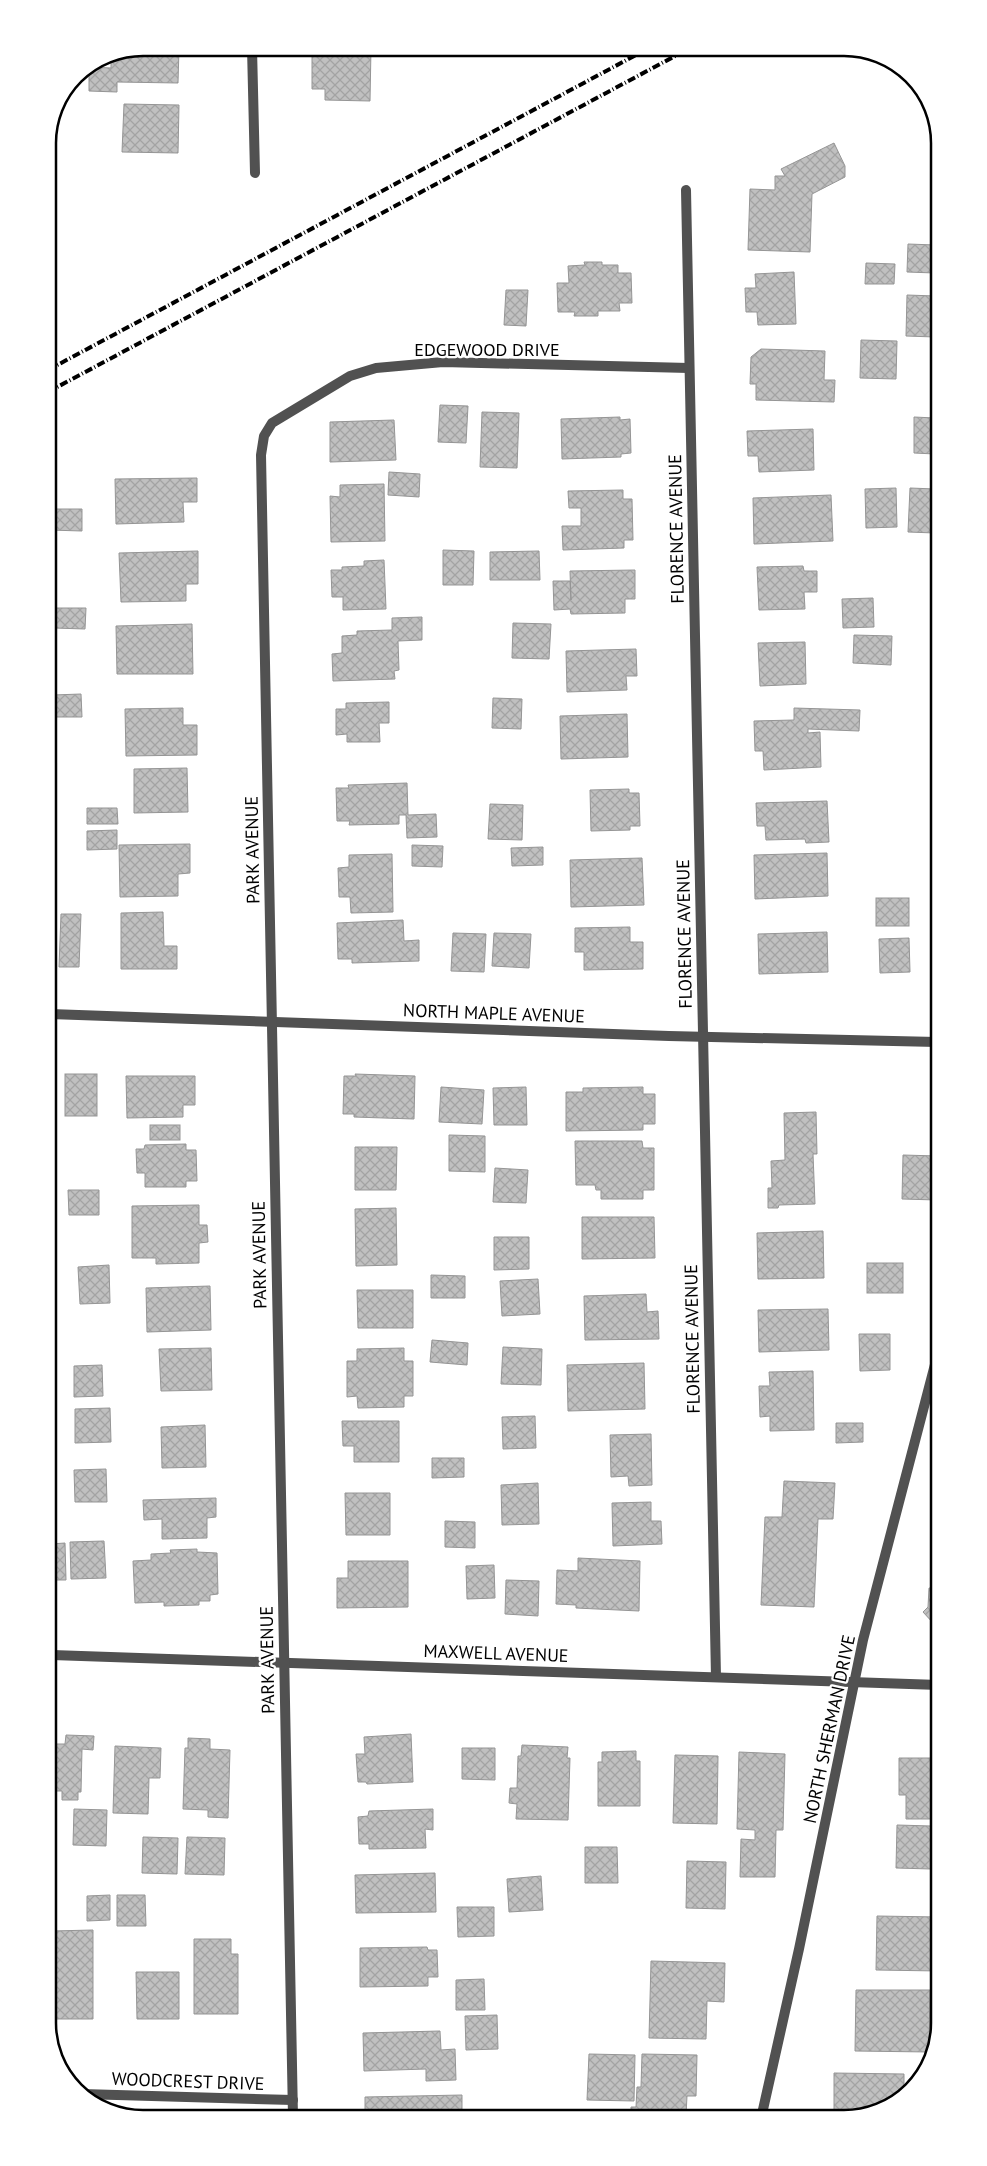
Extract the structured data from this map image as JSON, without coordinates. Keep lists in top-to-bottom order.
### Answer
{
  "streets": {
    "street": [
      "EDGEWOOD DRIVE",
      "FLORENCE AVENUE",
      "PARK AVENUE",
      "NORTH MAPLE AVENUE",
      "MAXWELL AVENUE",
      "NORTH SHERMAN DRIVE",
      "WOODCREST DRIVE"
    ]
  },
  "crossings": [
    ["EDGEWOOD DRIVE", "FLORENCE AVENUE"],
    ["EDGEWOOD DRIVE", "PARK AVENUE"],
    ["FLORENCE AVENUE", "NORTH MAPLE AVENUE"],
    ["FLORENCE AVENUE", "MAXWELL AVENUE"],
    ["PARK AVENUE", "NORTH MAPLE AVENUE"],
    ["PARK AVENUE", "MAXWELL AVENUE"],
    ["PARK AVENUE", "WOODCREST DRIVE"],
    ["MAXWELL AVENUE", "NORTH SHERMAN DRIVE"]
  ]
}
